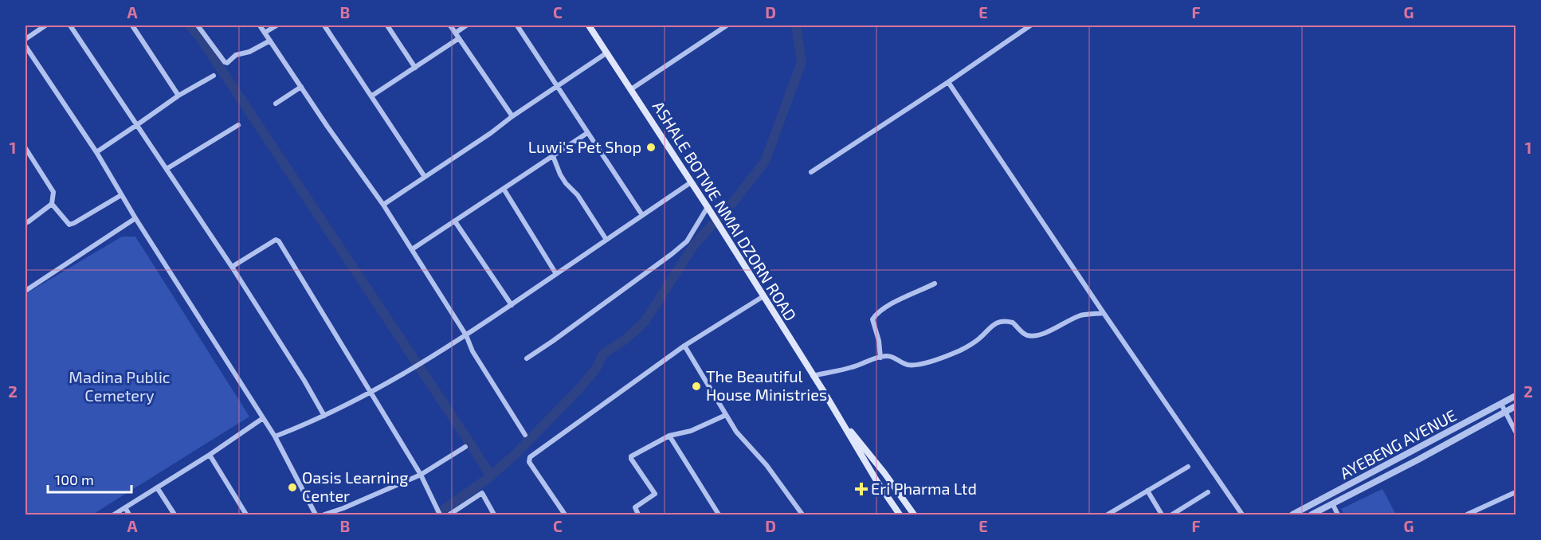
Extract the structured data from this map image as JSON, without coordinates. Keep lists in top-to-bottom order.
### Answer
{
  "streets": {
    "main road": ["ASHALE BOTWE NMAI DZORN ROAD"],
    "street": ["AYEBENG AVENUE"]
  },
  "parks": ["Madina Public Cemetery"],
  "places": {
    "other": ["Luwi's Pet Shop", "The Beautiful House Ministries", "Oasis Learning Center"],
    "health": ["Eri Pharma Ltd"]
  },
  "scale_bar": "100 m",
  "grid": {
    "columns": [
      "A",
      "B",
      "C",
      "D",
      "E",
      "F",
      "G"
    ],
    "rows": ["1", "2"]
  }
}
